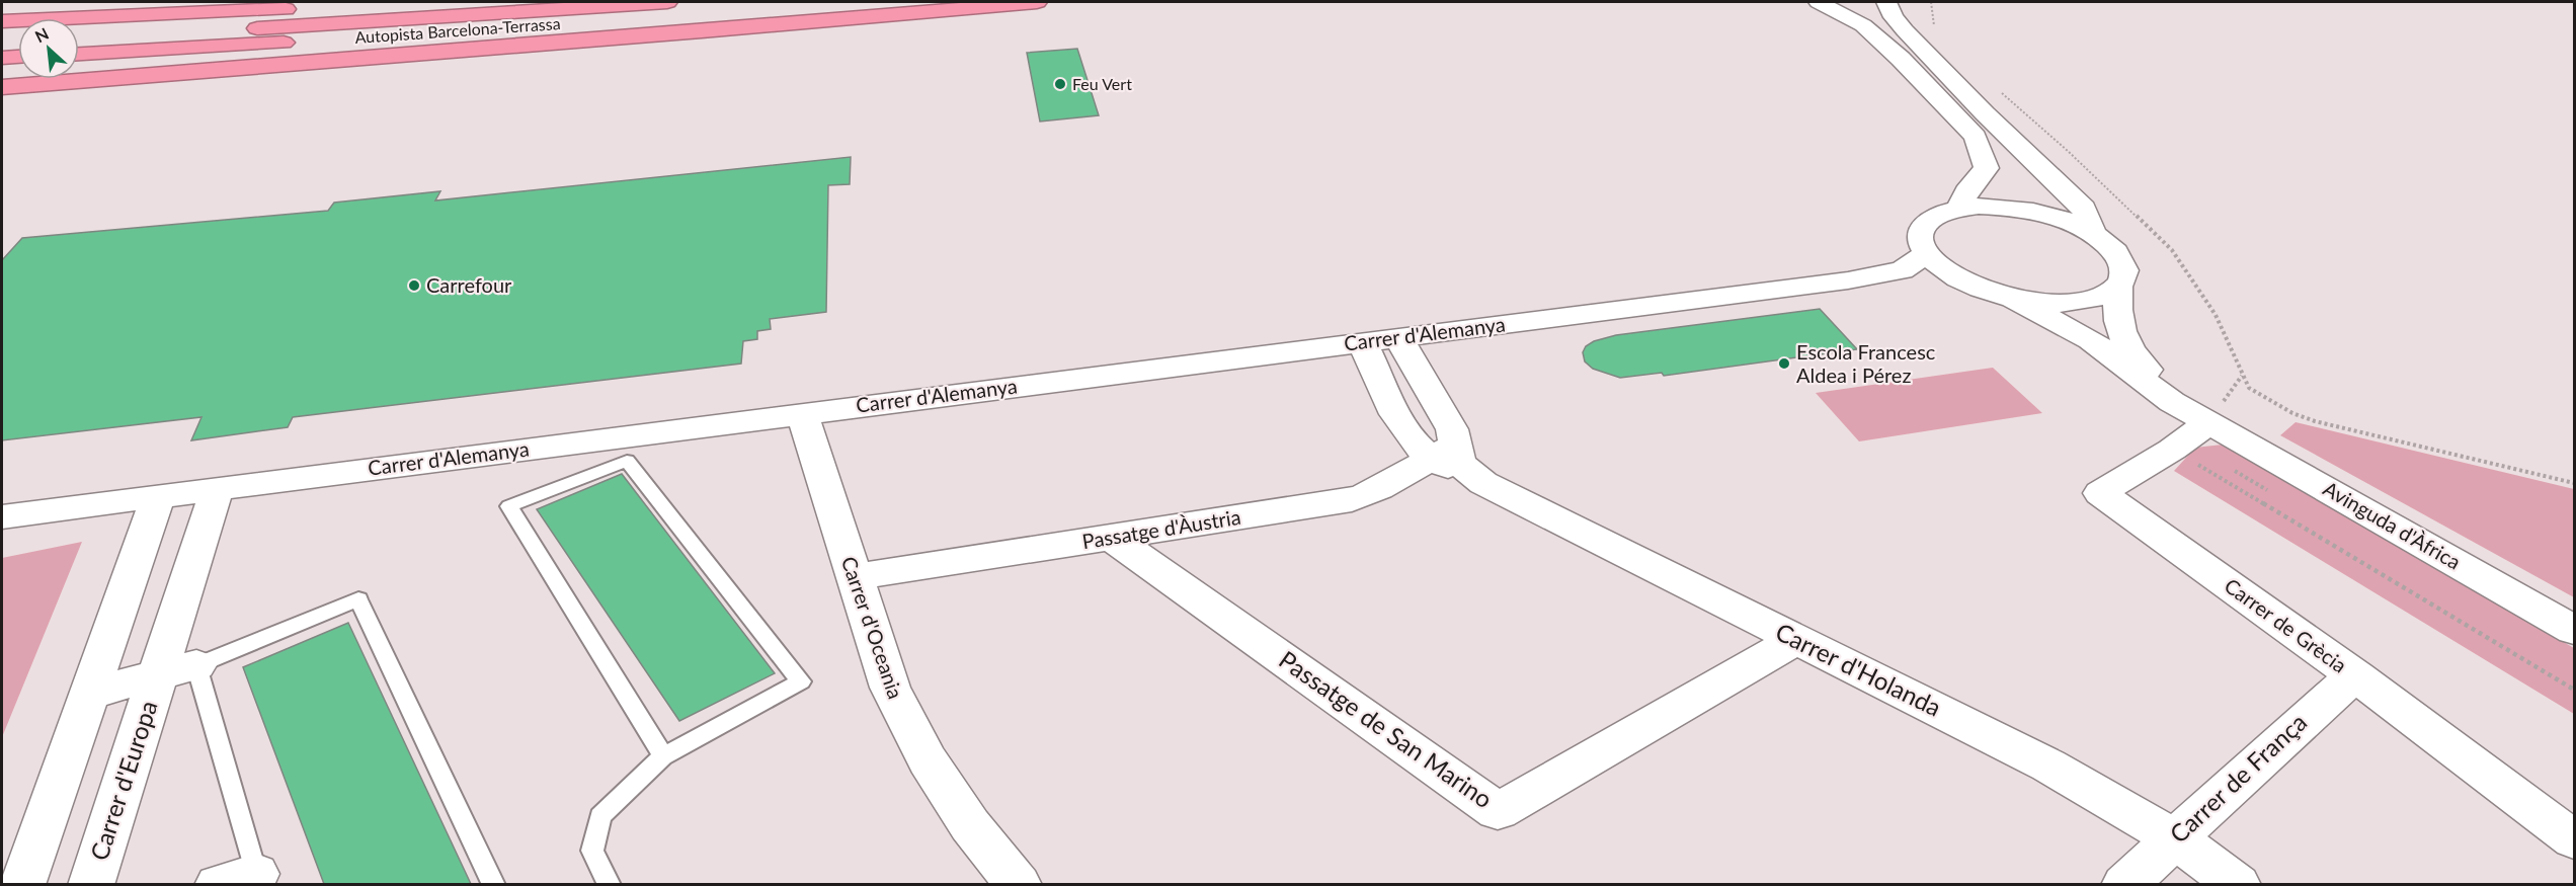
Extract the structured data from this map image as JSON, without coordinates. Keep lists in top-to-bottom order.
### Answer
{
  "streets": {
    "highway": ["Autopista Barcelona-Terrassa"],
    "street": [
      "Carrer d'Alemanya",
      "Avinguda d'Àfrica",
      "Passatge d'Àustria",
      "Carrer de Grècia",
      "Carrer d'Oceania",
      "Carrer d'Holanda",
      "Passatge de San Marino",
      "Carrer de França",
      "Carrer d'Europa"
    ]
  },
  "crossings": [
    ["Carrer d'Alemanya", "Avinguda d'Àfrica"],
    ["Carrer d'Alemanya", "Carrer d'Oceania"],
    ["Carrer d'Alemanya", "Carrer d'Europa"],
    ["Avinguda d'Àfrica", "Carrer de Grècia"],
    ["Passatge d'Àustria", "Carrer d'Oceania"],
    ["Passatge d'Àustria", "Carrer d'Holanda"],
    ["Passatge d'Àustria", "Passatge de San Marino"],
    ["Carrer de Grècia", "Carrer de França"],
    ["Carrer d'Holanda", "Passatge de San Marino"],
    ["Carrer d'Holanda", "Carrer de França"]
  ],
  "places": ["Feu Vert", "Carrefour", "Escola Francesc Aldea i Pérez"],
  "north": "top left"
}
